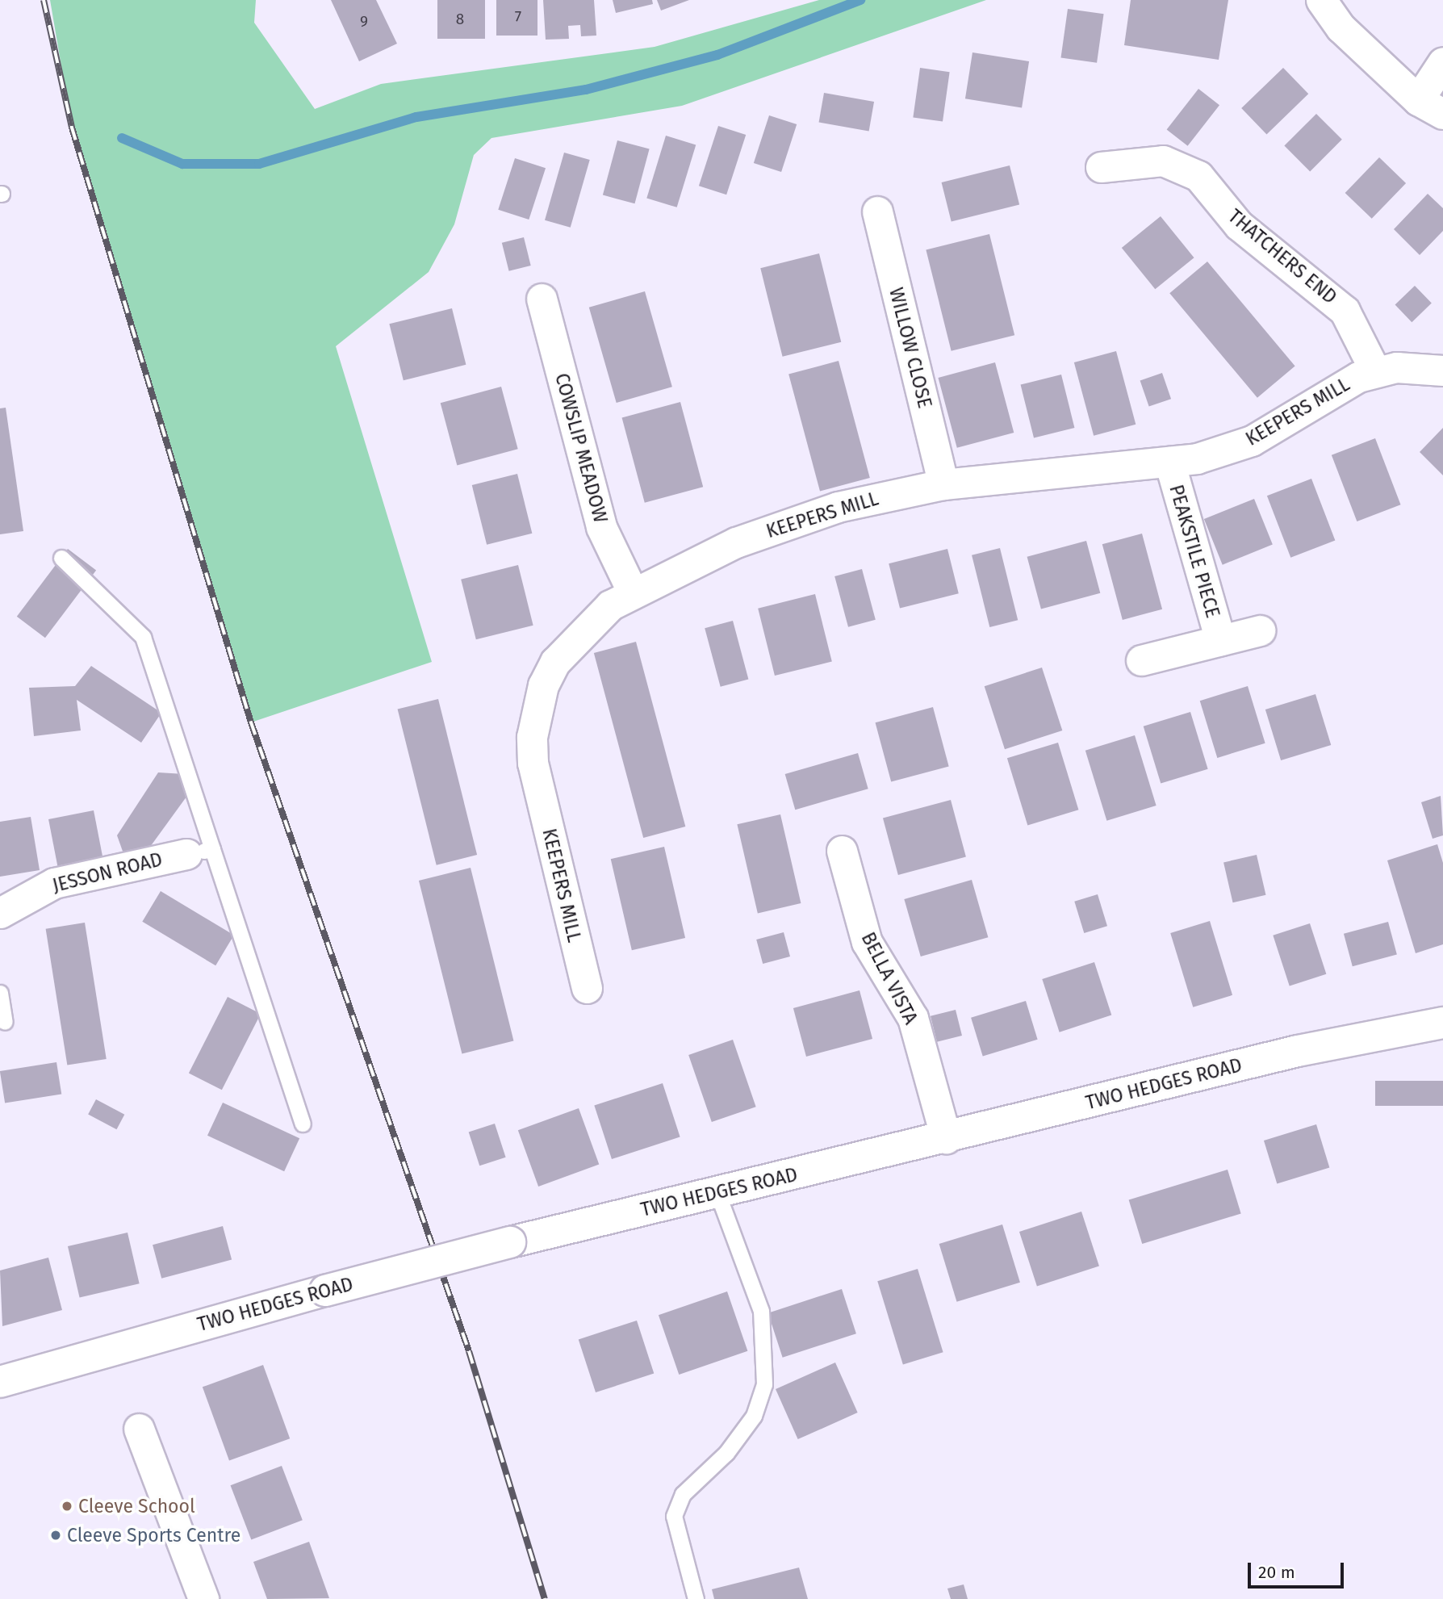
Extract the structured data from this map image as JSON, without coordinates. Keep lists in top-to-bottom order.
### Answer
{
  "streets": {
    "street": [
      "THATCHERS END",
      "WILLOW CLOSE",
      "KEEPERS MILL",
      "COWSLIP MEADOW",
      "PEAKSTILE PIECE",
      "JESSON ROAD",
      "BELLA VISTA",
      "TWO HEDGES ROAD"
    ]
  },
  "crossings": [
    ["THATCHERS END", "KEEPERS MILL"],
    ["WILLOW CLOSE", "KEEPERS MILL"],
    ["KEEPERS MILL", "COWSLIP MEADOW"],
    ["KEEPERS MILL", "PEAKSTILE PIECE"],
    ["BELLA VISTA", "TWO HEDGES ROAD"]
  ],
  "places": ["Cleeve School", "Cleeve Sports Centre"],
  "house_numbers": ["7", "8", "9"],
  "scale_bar": "20 m"
}
